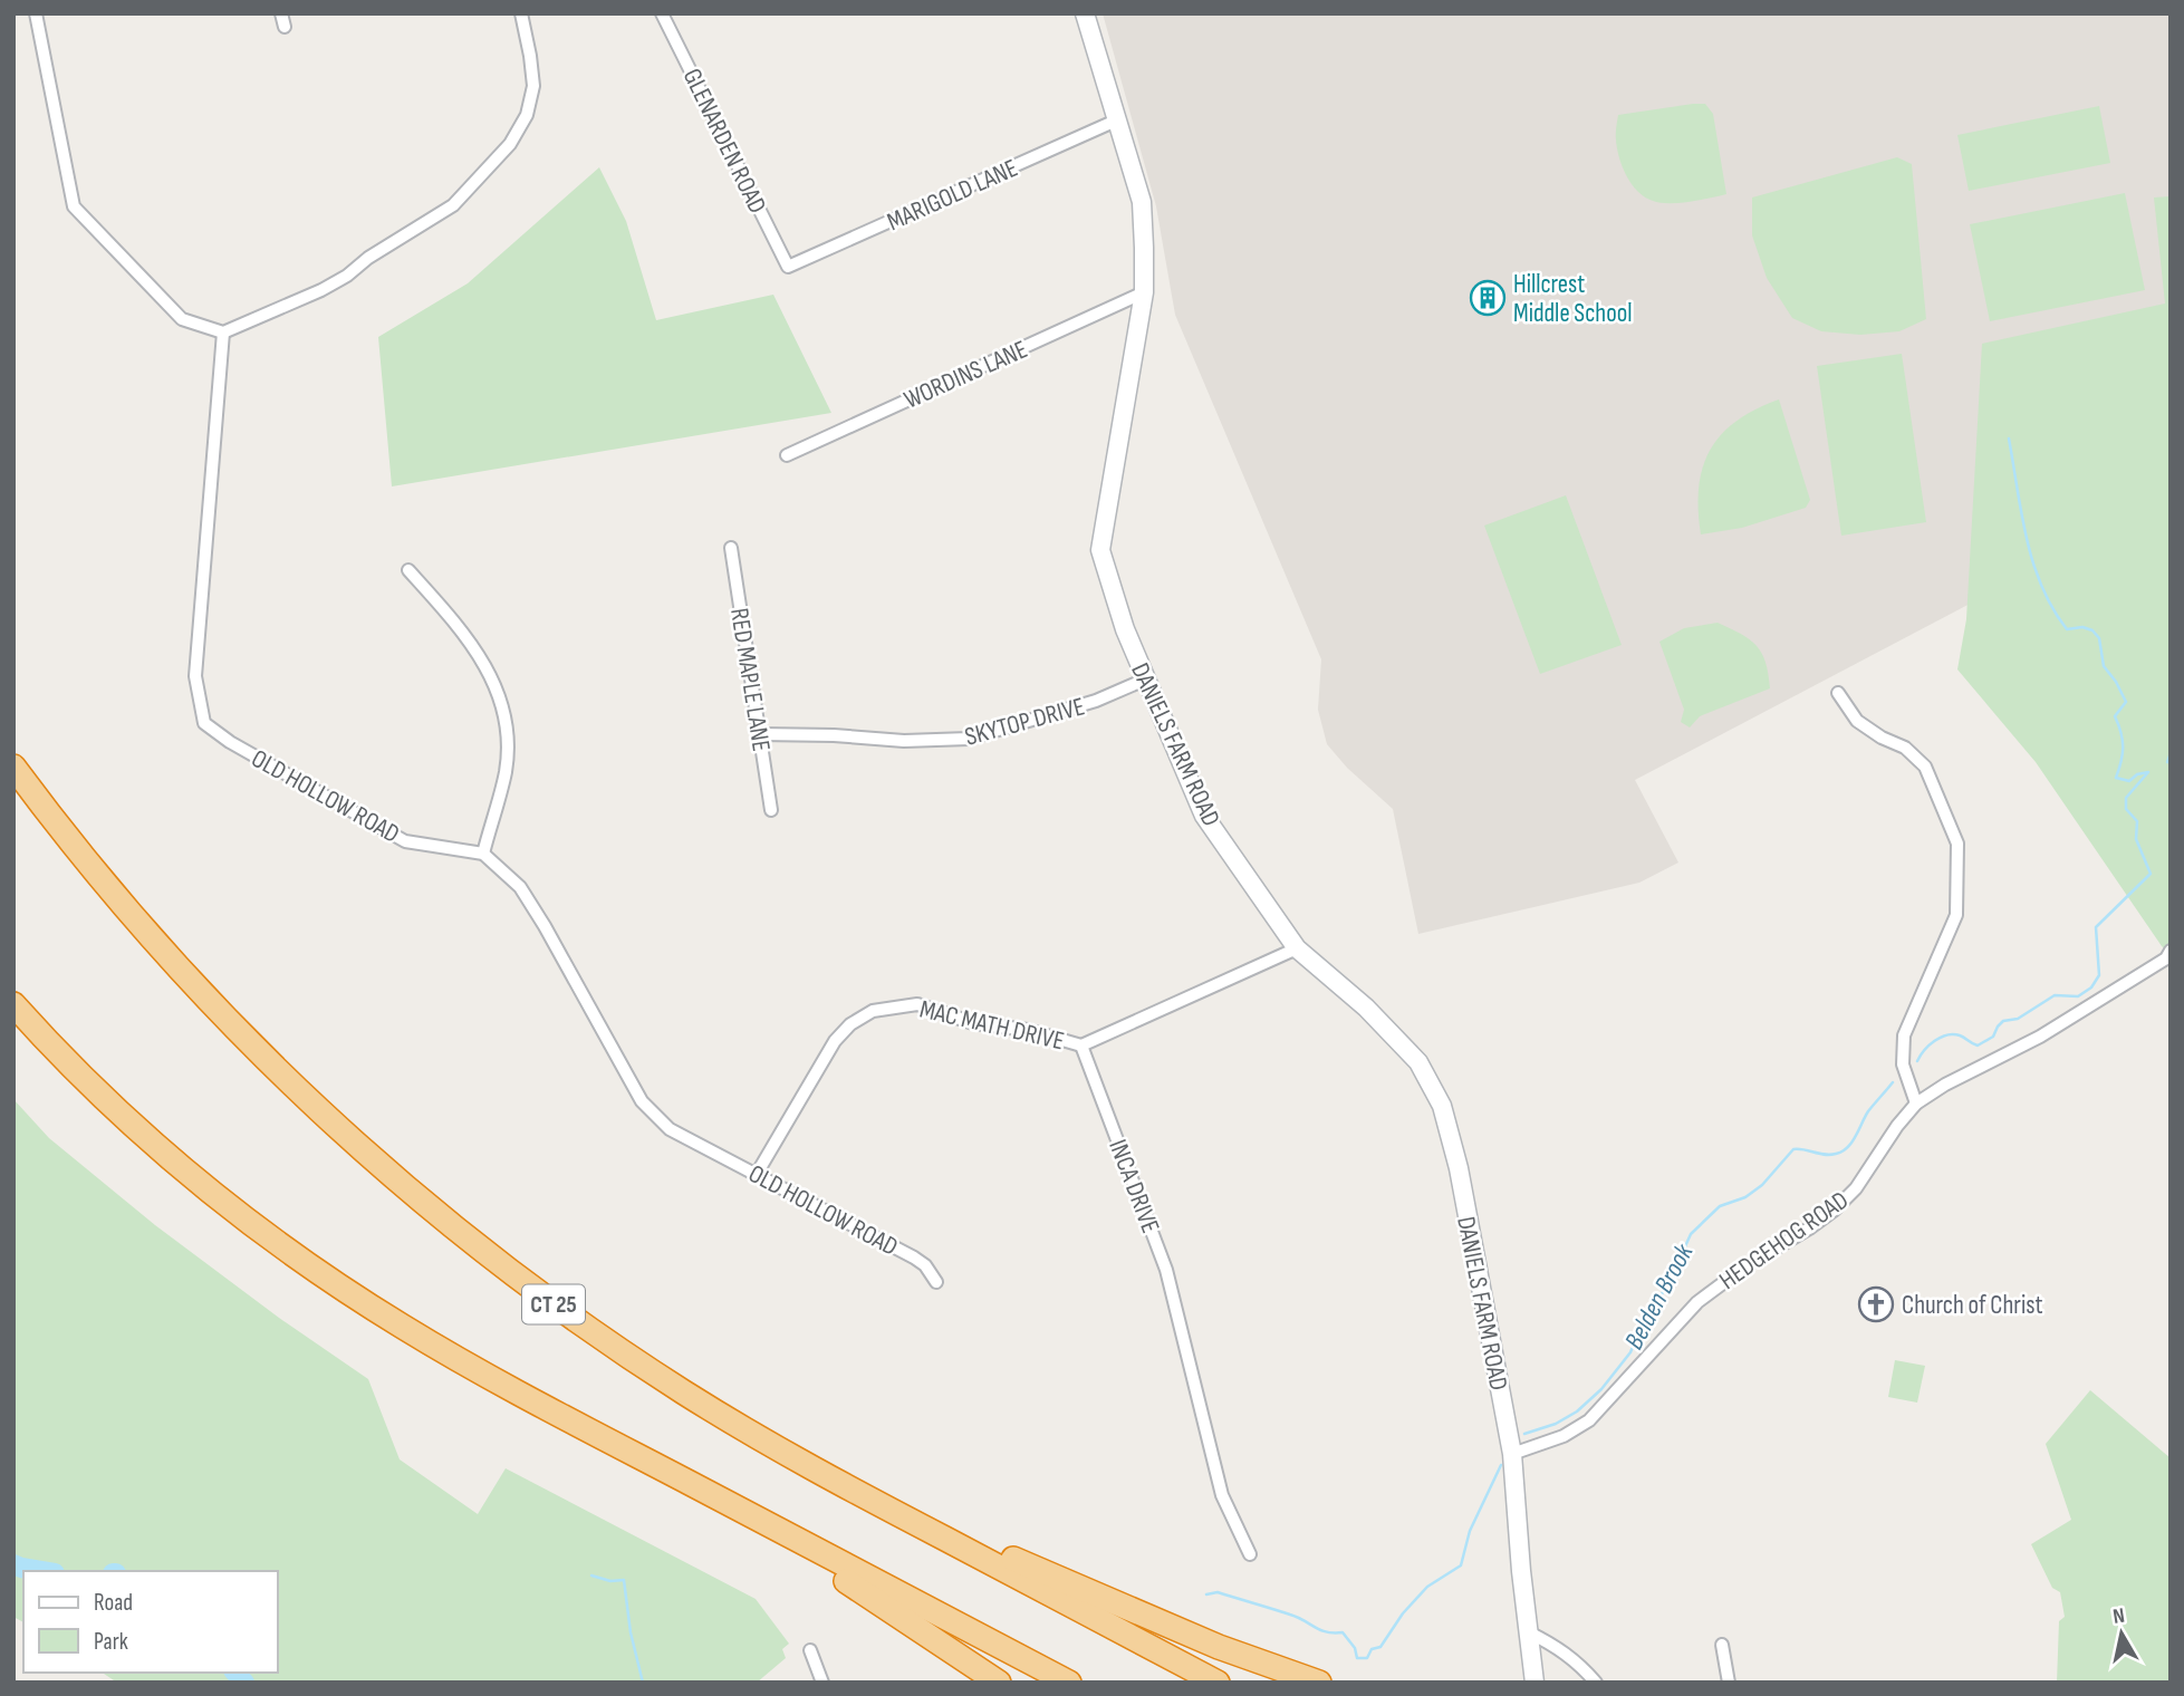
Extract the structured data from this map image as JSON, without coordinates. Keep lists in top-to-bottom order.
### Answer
{
  "streets": {
    "highway": ["CT 25"],
    "main road": ["DANIELS FARM ROAD"],
    "street": [
      "GLENARDEN ROAD",
      "MARIGOLD LANE",
      "WORDINS LANE",
      "RED MAPLE LANE",
      "SKYTOP DRIVE",
      "OLD HOLLOW ROAD",
      "MAC MATH DRIVE",
      "INCA DRIVE",
      "HEDGEHOG ROAD"
    ]
  },
  "crossings": [
    ["GLENARDEN ROAD", "MARIGOLD LANE"],
    ["MARIGOLD LANE", "DANIELS FARM ROAD"],
    ["WORDINS LANE", "DANIELS FARM ROAD"],
    ["RED MAPLE LANE", "SKYTOP DRIVE"],
    ["SKYTOP DRIVE", "DANIELS FARM ROAD"],
    ["DANIELS FARM ROAD", "HEDGEHOG ROAD"],
    ["OLD HOLLOW ROAD", "MAC MATH DRIVE"],
    ["MAC MATH DRIVE", "INCA DRIVE"]
  ],
  "water": ["Belden Brook"],
  "places": {
    "building": ["Hillcrest Middle School"],
    "church": ["Church of Christ"]
  },
  "legend": ["Road", "Park"],
  "north": "top"
}
